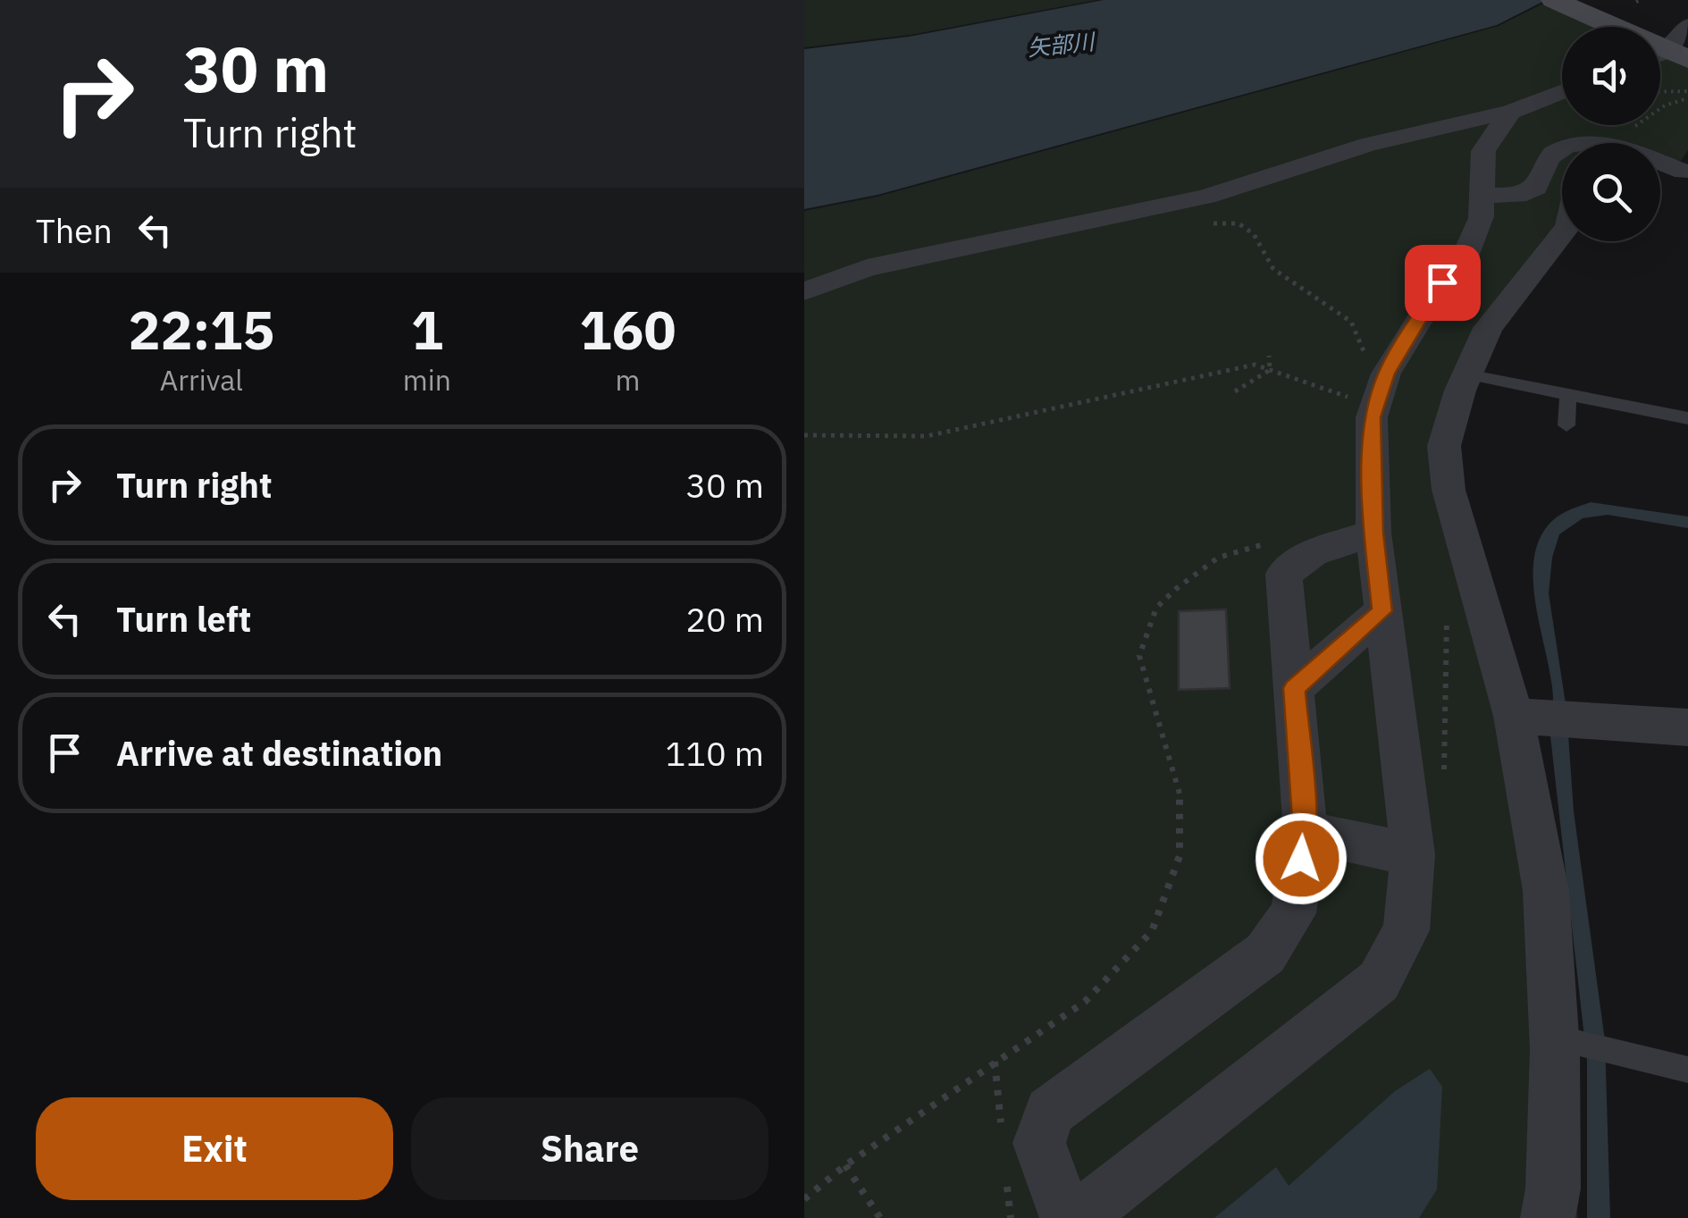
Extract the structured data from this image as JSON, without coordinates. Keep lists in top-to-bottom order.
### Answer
{
  "water": ["矢部川"],
  "page": {
    "turn": ["30 m", "Turn right"],
    "then": "Then",
    "eta": [
      "22:15",
      "Arrival",
      "1",
      "min",
      "160",
      "m"
    ],
    "list": [
      {
        "name": "Turn right",
        "value": "30 m"
      },
      {
        "name": "Turn left",
        "value": "20 m"
      },
      {
        "name": "Arrive at destination",
        "value": "110 m"
      }
    ],
    "buttons": ["Exit", "Share"]
  }
}
